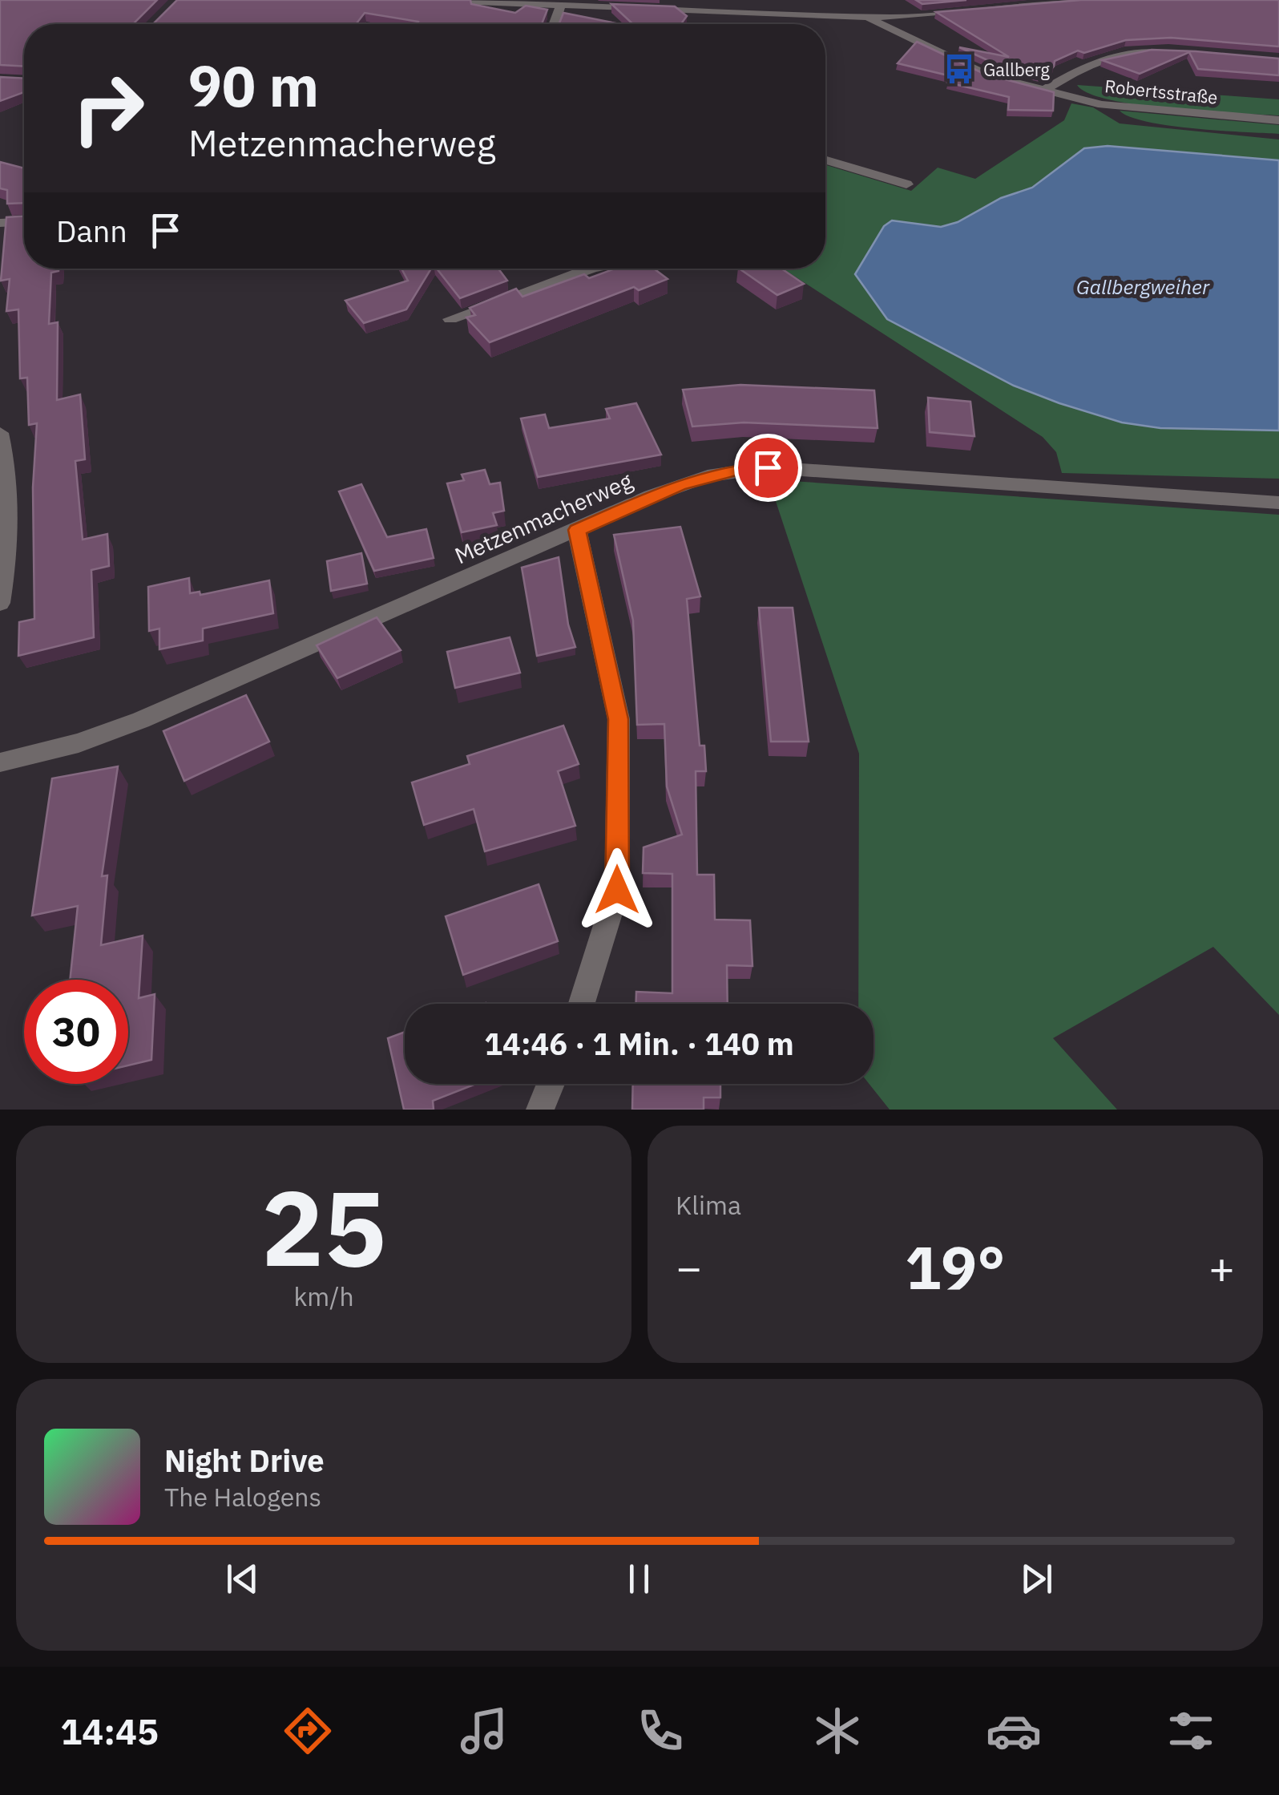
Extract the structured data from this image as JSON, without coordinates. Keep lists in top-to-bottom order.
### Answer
{
  "streets": {
    "street": ["Robertsstraße", "Metzenmacherweg"]
  },
  "water": ["Gallbergweiher"],
  "places": {
    "bus stop": ["Gallberg"]
  },
  "page": {
    "turn": ["90 m", "Metzenmacherweg"],
    "then": "Dann",
    "limit": "30",
    "trip": "14:46 · 1 Min. · 140 m",
    "tile": [
      ["25", "km/h"],
      "Klima"
    ],
    "heat": ["−", "19°", "+"],
    "song": ["Night Drive", "The Halogens"],
    "tabs": "14:45"
  }
}
